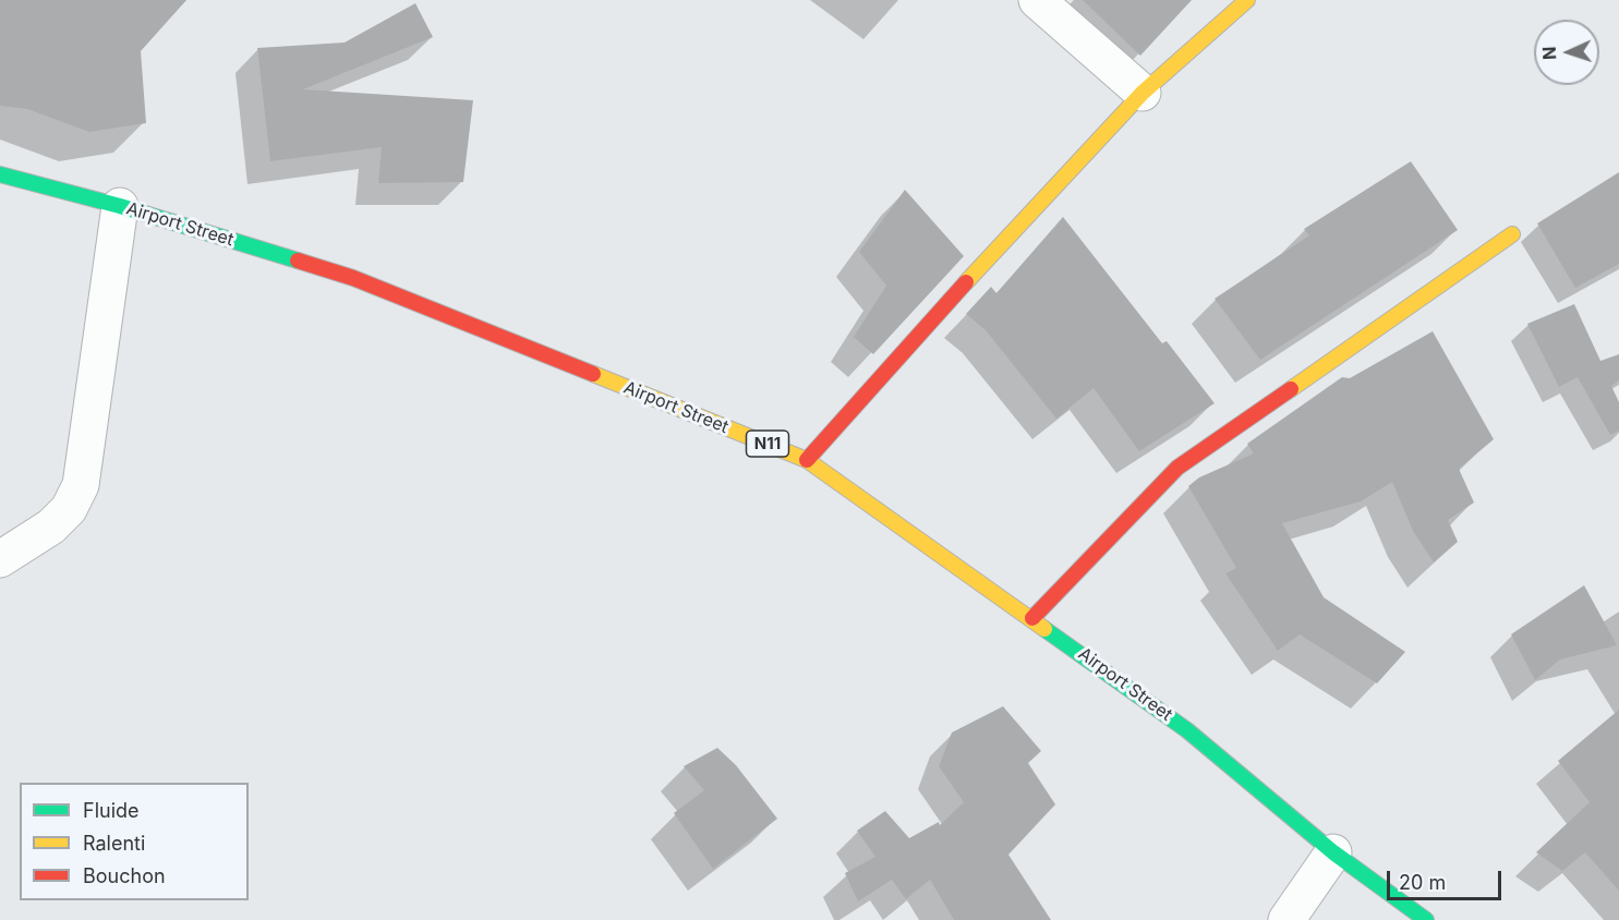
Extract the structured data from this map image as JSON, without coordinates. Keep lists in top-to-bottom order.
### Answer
{
  "streets": {
    "main road": ["Airport Street", "N11"]
  },
  "legend": ["Fluide", "Ralenti", "Bouchon"],
  "scale_bar": "20 m",
  "north": "left"
}
